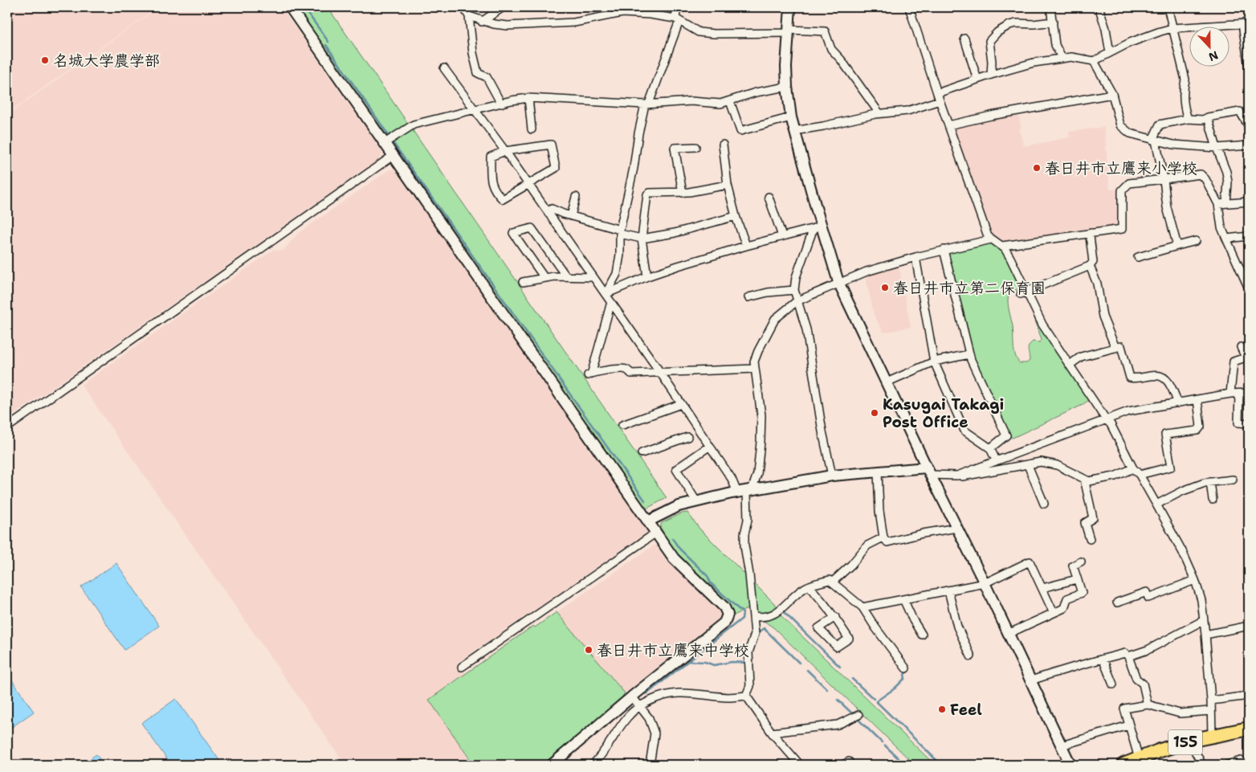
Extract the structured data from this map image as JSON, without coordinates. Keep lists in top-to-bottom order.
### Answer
{
  "streets": {
    "highway": ["155"]
  },
  "places": [
    "名城大学農学部",
    "春日井市立鷹来小学校",
    "春日井市立第二保育園",
    "Kasugai Takagi Post Office",
    "春日井市立鷹来中学校",
    "Feel"
  ],
  "north": "bottom"
}
